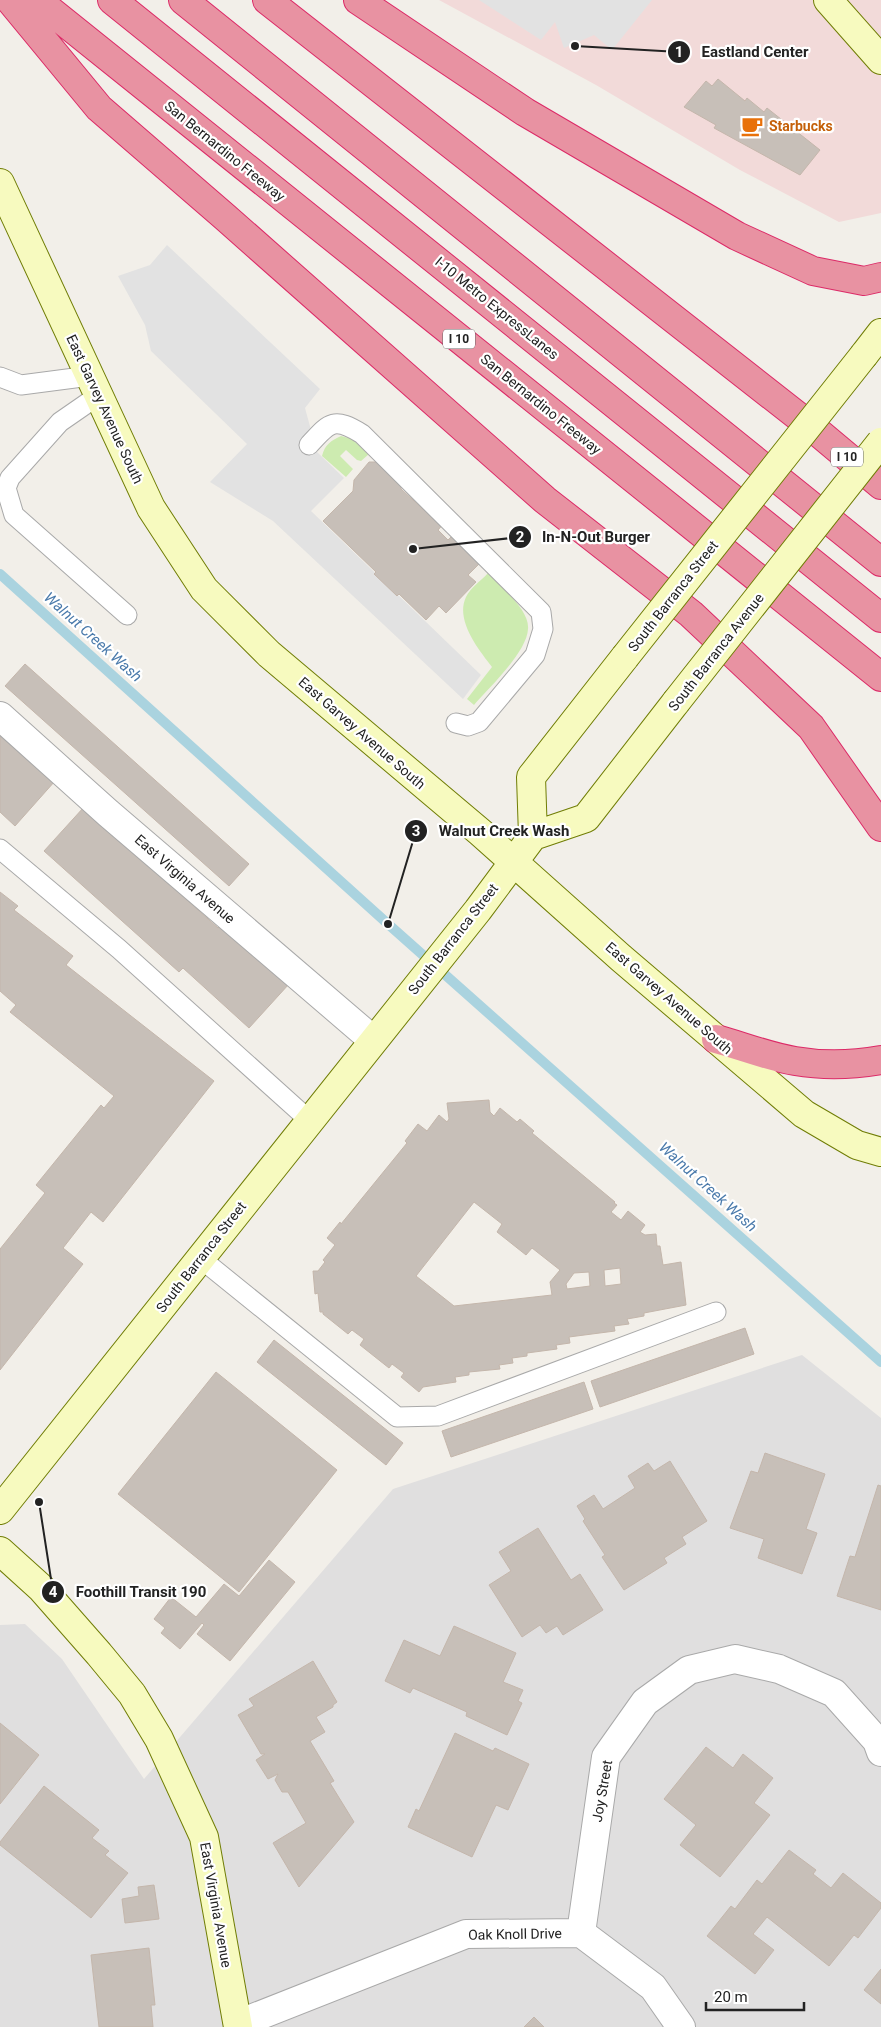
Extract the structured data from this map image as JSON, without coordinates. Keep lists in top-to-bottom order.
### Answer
{
  "streets": {
    "highway": ["San Bernardino Freeway", "I-10 Metro ExpressLanes", "I 10"],
    "main road": [
      "East Garvey Avenue South",
      "South Barranca Street",
      "South Barranca Avenue",
      "East Virginia Avenue"
    ],
    "street": ["Joy Street", "Oak Knoll Drive"]
  },
  "crossings": [
    ["East Garvey Avenue South", "South Barranca Street"],
    ["South Barranca Street", "South Barranca Avenue"],
    ["South Barranca Street", "East Virginia Avenue"],
    ["East Virginia Avenue", "Oak Knoll Drive"],
    ["Joy Street", "Oak Knoll Drive"]
  ],
  "water": ["Walnut Creek Wash"],
  "places": {
    "other": [
      "Eastland Center",
      "In-N-Out Burger",
      "Walnut Creek Wash",
      "Foothill Transit 190"
    ],
    "cafe": ["Starbucks"]
  },
  "scale_bar": "20 m"
}
